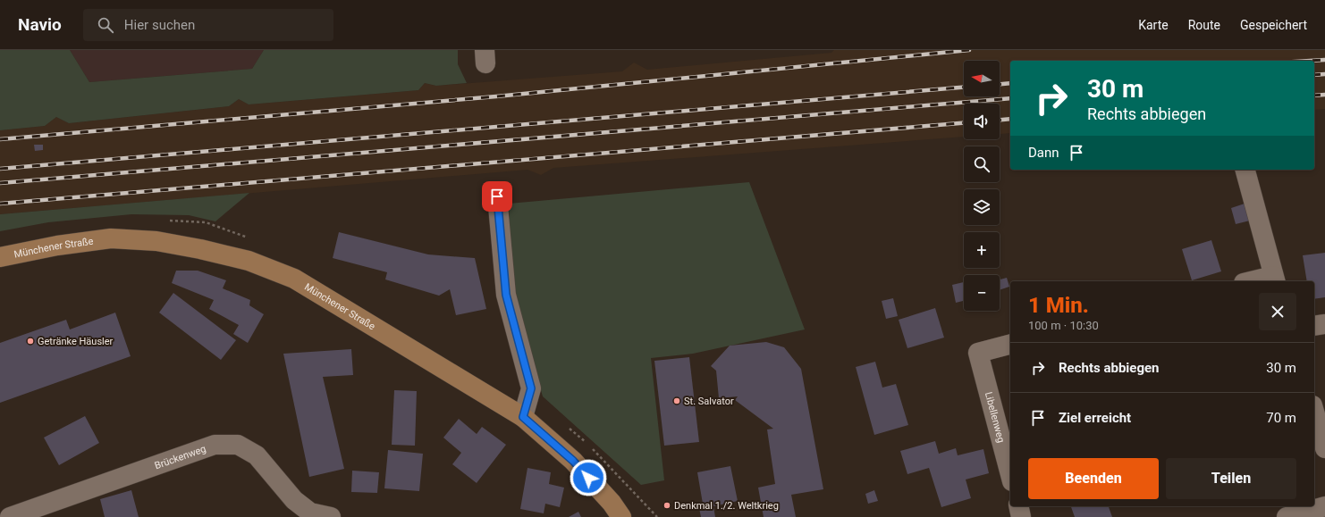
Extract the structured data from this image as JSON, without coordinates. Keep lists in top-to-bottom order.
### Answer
{
  "streets": {
    "main road": ["Münchener Straße"],
    "street": ["Libellenweg", "Brückenweg"]
  },
  "places": ["Getränke Häusler", "St. Salvator", "Denkmal 1./2. Weltkrieg"],
  "north": "left",
  "page": {
    "header": "Navio",
    "search": "Hier suchen",
    "nav": ["Karte", "Route", "Gespeichert"],
    "map_buttons": ["+", "−"],
    "turn": ["30 m", "Rechts abbiegen"],
    "then": "Dann",
    "heading": ["1 Min.", "100 m · 10:30"],
    "list": [
      {
        "name": "Rechts abbiegen",
        "value": "30 m"
      },
      {
        "name": "Ziel erreicht",
        "value": "70 m"
      }
    ],
    "buttons": ["Beenden", "Teilen"]
  }
}
